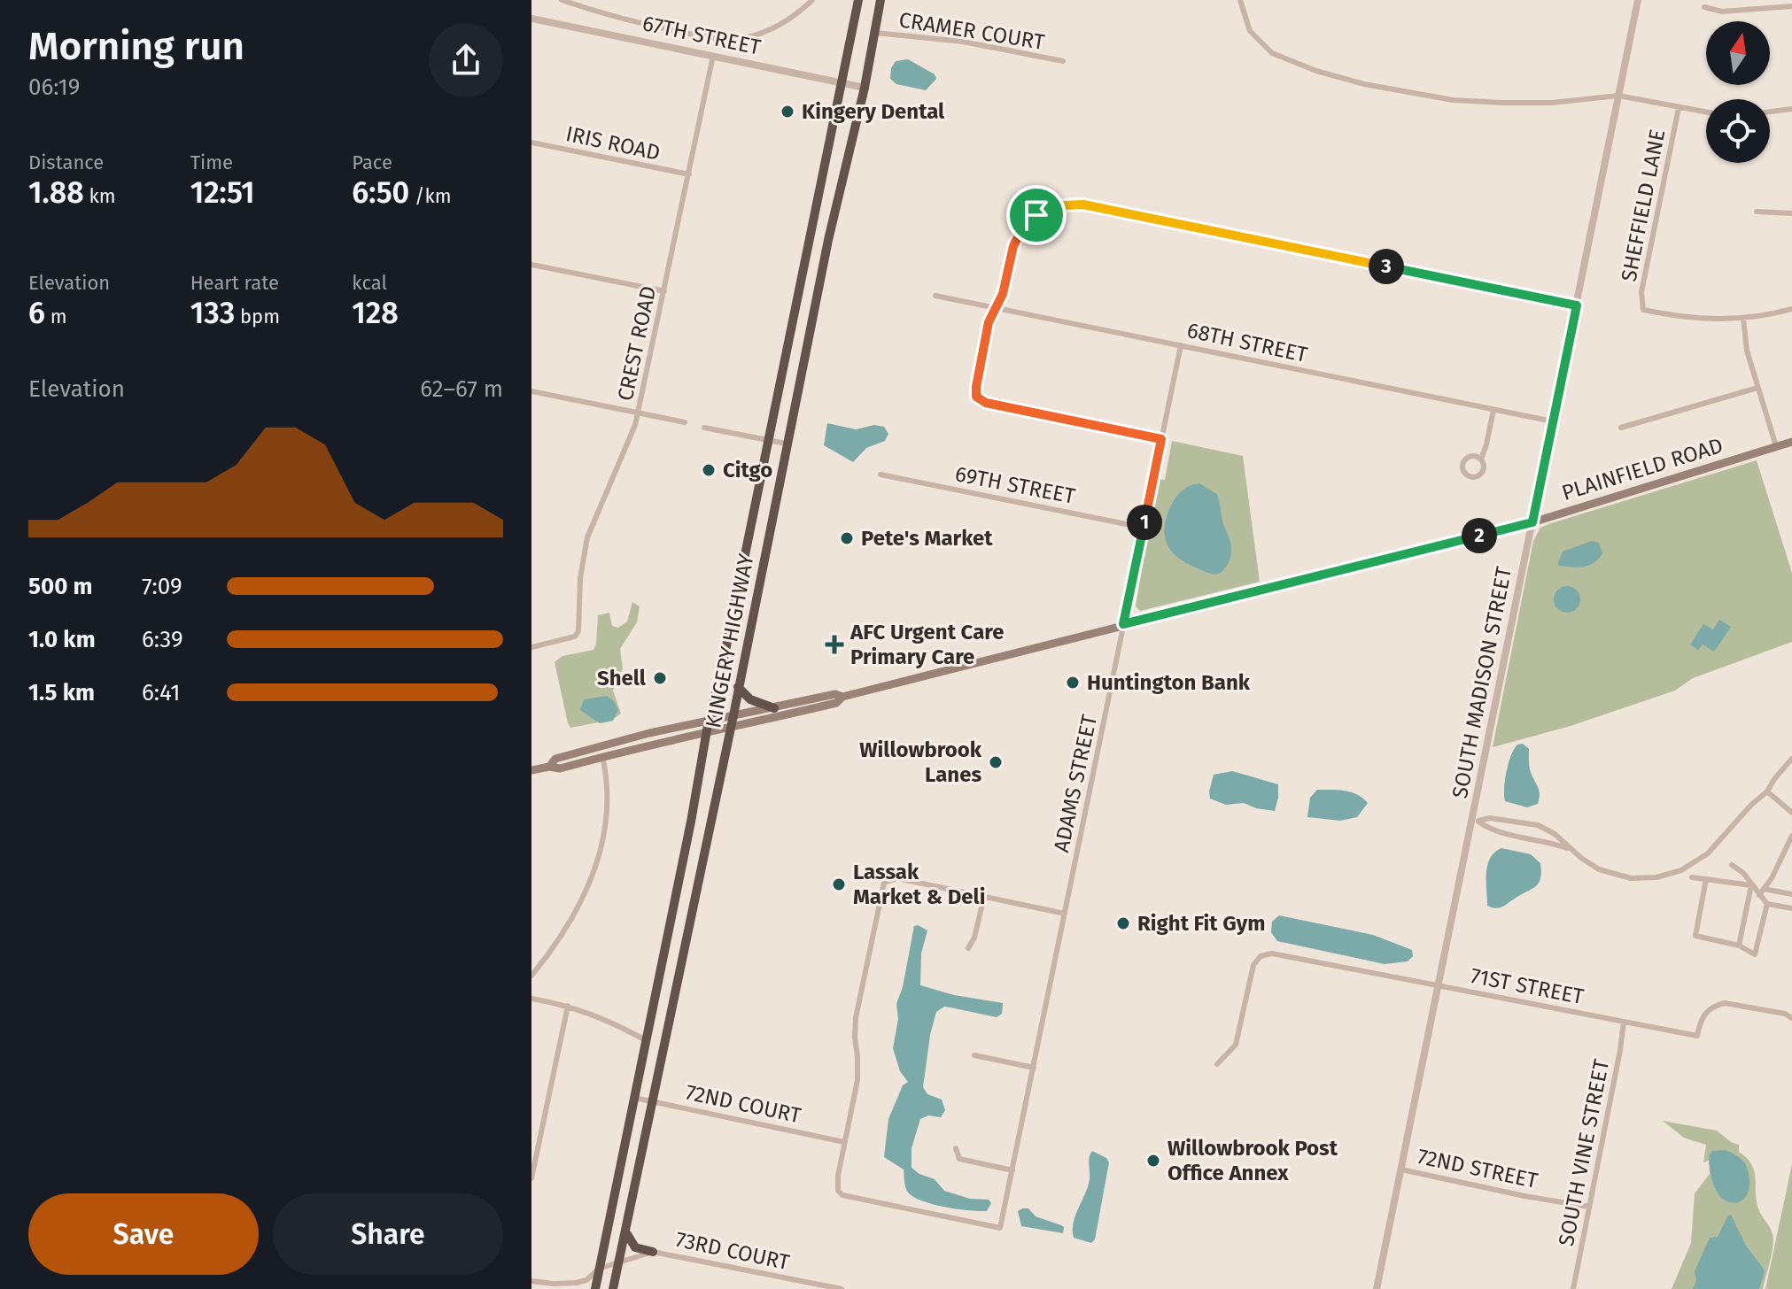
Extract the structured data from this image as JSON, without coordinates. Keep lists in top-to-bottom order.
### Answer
{
  "streets": {
    "highway": ["KINGERY HIGHWAY"],
    "main road": ["PLAINFIELD ROAD"],
    "street": [
      "CRAMER COURT",
      "67TH STREET",
      "IRIS ROAD",
      "SHEFFIELD LANE",
      "68TH STREET",
      "CREST ROAD",
      "69TH STREET",
      "SOUTH MADISON STREET",
      "ADAMS STREET",
      "71ST STREET",
      "72ND COURT",
      "SOUTH VINE STREET",
      "72ND STREET",
      "73RD COURT"
    ]
  },
  "crossings": [
    ["CRAMER COURT", "KINGERY HIGHWAY"],
    ["67TH STREET", "CREST ROAD"],
    ["67TH STREET", "KINGERY HIGHWAY"],
    ["IRIS ROAD", "CREST ROAD"],
    ["68TH STREET", "SOUTH MADISON STREET"],
    ["68TH STREET", "ADAMS STREET"],
    ["PLAINFIELD ROAD", "KINGERY HIGHWAY"],
    ["PLAINFIELD ROAD", "SOUTH MADISON STREET"],
    ["PLAINFIELD ROAD", "ADAMS STREET"],
    ["69TH STREET", "ADAMS STREET"],
    ["KINGERY HIGHWAY", "72ND COURT"],
    ["KINGERY HIGHWAY", "73RD COURT"],
    ["SOUTH MADISON STREET", "71ST STREET"],
    ["SOUTH MADISON STREET", "72ND STREET"],
    ["ADAMS STREET", "72ND COURT"],
    ["71ST STREET", "SOUTH VINE STREET"],
    ["SOUTH VINE STREET", "72ND STREET"]
  ],
  "places": {
    "other": [
      "Kingery Dental",
      "Citgo",
      "Pete's Market",
      "Shell",
      "Huntington Bank",
      "Willowbrook Lanes",
      "Lassak Market & Deli",
      "Right Fit Gym",
      "Willowbrook Post Office Annex"
    ],
    "health": ["AFC Urgent Care Primary Care"]
  },
  "north": "top",
  "page": {
    "heading": ["Morning run", "06:19"],
    "stats": [
      ["Distance", "1.88 km"],
      ["Time", "12:51"],
      ["Pace", "6:50 /km"],
      ["Elevation", "6 m"],
      ["Heart rate", "133 bpm"],
      ["kcal", "128"]
    ],
    "pins": ["3", "1", "2"],
    "chart": ["Elevation", "62–67 m"],
    "list": [
      {
        "name": "500 m",
        "note": "7:09"
      },
      {
        "name": "1.0 km",
        "note": "6:39"
      },
      {
        "name": "1.5 km",
        "note": "6:41"
      }
    ],
    "buttons": ["Save", "Share"]
  }
}
